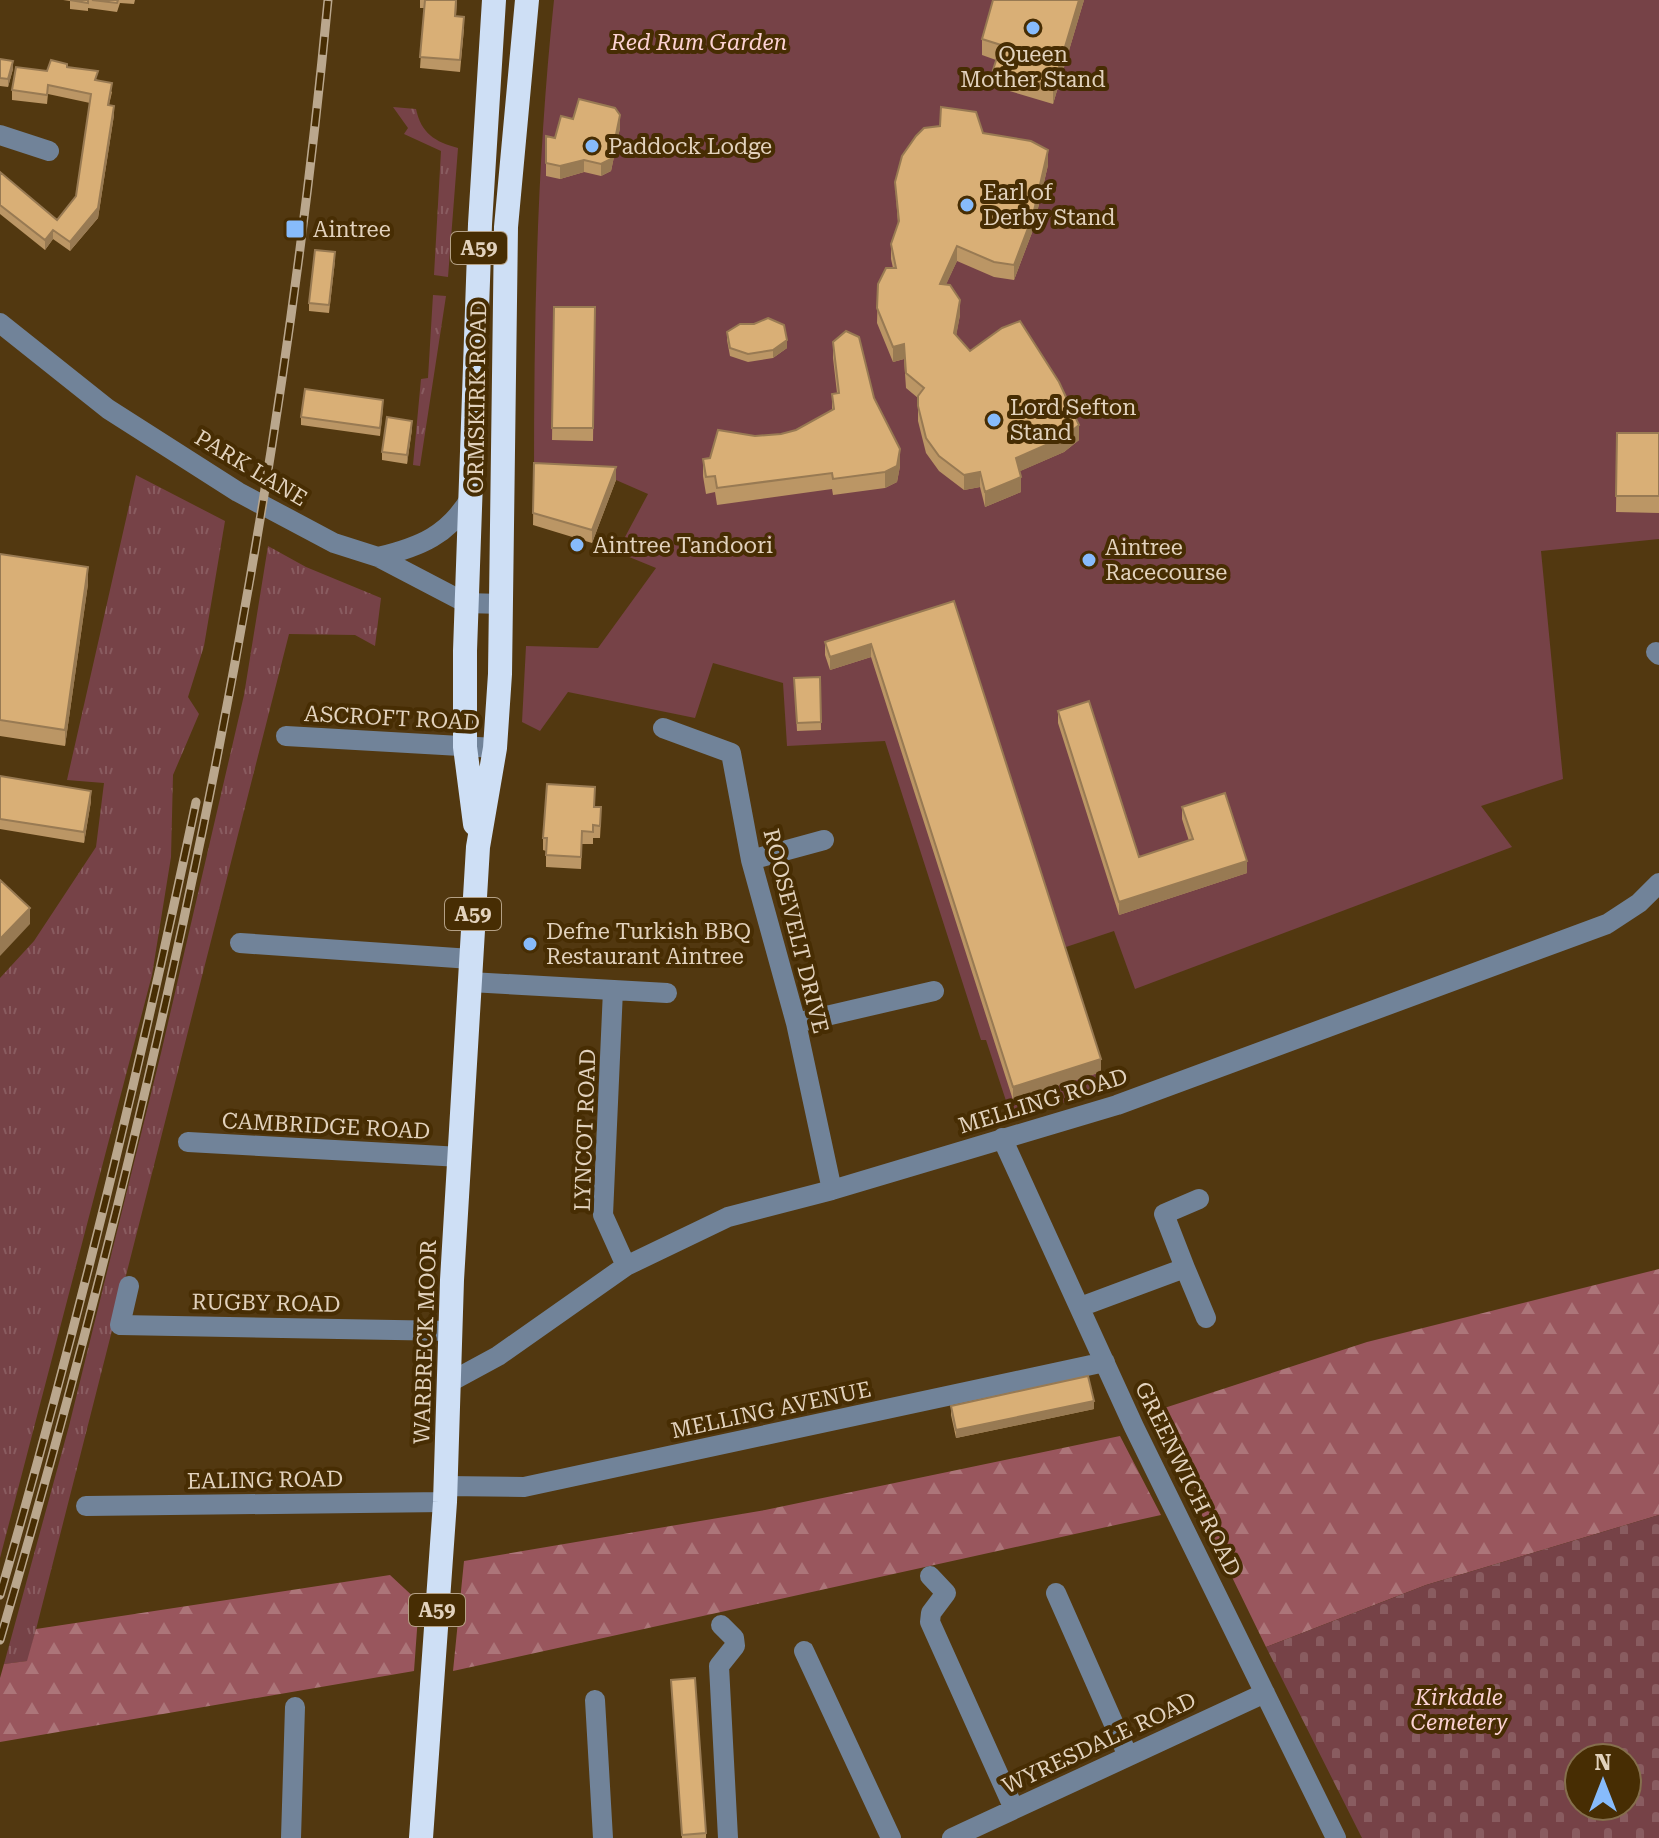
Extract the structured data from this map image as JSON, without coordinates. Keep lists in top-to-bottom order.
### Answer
{
  "streets": {
    "highway": ["A59", "ORMSKIRK ROAD", "WARBRECK MOOR"],
    "street": [
      "PARK LANE",
      "ASCROFT ROAD",
      "ROOSEVELT DRIVE",
      "MELLING ROAD",
      "CAMBRIDGE ROAD",
      "LYNCOT ROAD",
      "RUGBY ROAD",
      "MELLING AVENUE",
      "GREENWICH ROAD",
      "EALING ROAD",
      "WYRESDALE ROAD"
    ]
  },
  "crossings": [
    ["ORMSKIRK ROAD", "PARK LANE"],
    ["ORMSKIRK ROAD", "WARBRECK MOOR"],
    ["PARK LANE", "WARBRECK MOOR"],
    ["ASCROFT ROAD", "WARBRECK MOOR"],
    ["ROOSEVELT DRIVE", "MELLING ROAD"],
    ["MELLING ROAD", "LYNCOT ROAD"],
    ["MELLING ROAD", "WARBRECK MOOR"],
    ["MELLING ROAD", "GREENWICH ROAD"],
    ["CAMBRIDGE ROAD", "WARBRECK MOOR"],
    ["RUGBY ROAD", "WARBRECK MOOR"],
    ["WARBRECK MOOR", "MELLING AVENUE"],
    ["WARBRECK MOOR", "EALING ROAD"],
    ["MELLING AVENUE", "GREENWICH ROAD"],
    ["MELLING AVENUE", "EALING ROAD"],
    ["GREENWICH ROAD", "WYRESDALE ROAD"]
  ],
  "parks": ["Red Rum Garden", "Kirkdale Cemetery"],
  "places": {
    "other": [
      "Queen Mother Stand",
      "Paddock Lodge",
      "Earl of Derby Stand",
      "Lord Sefton Stand",
      "Aintree Tandoori",
      "Aintree Racecourse",
      "Defne Turkish BBQ Restaurant Aintree"
    ],
    "transit": ["Aintree"]
  },
  "north": "top"
}
